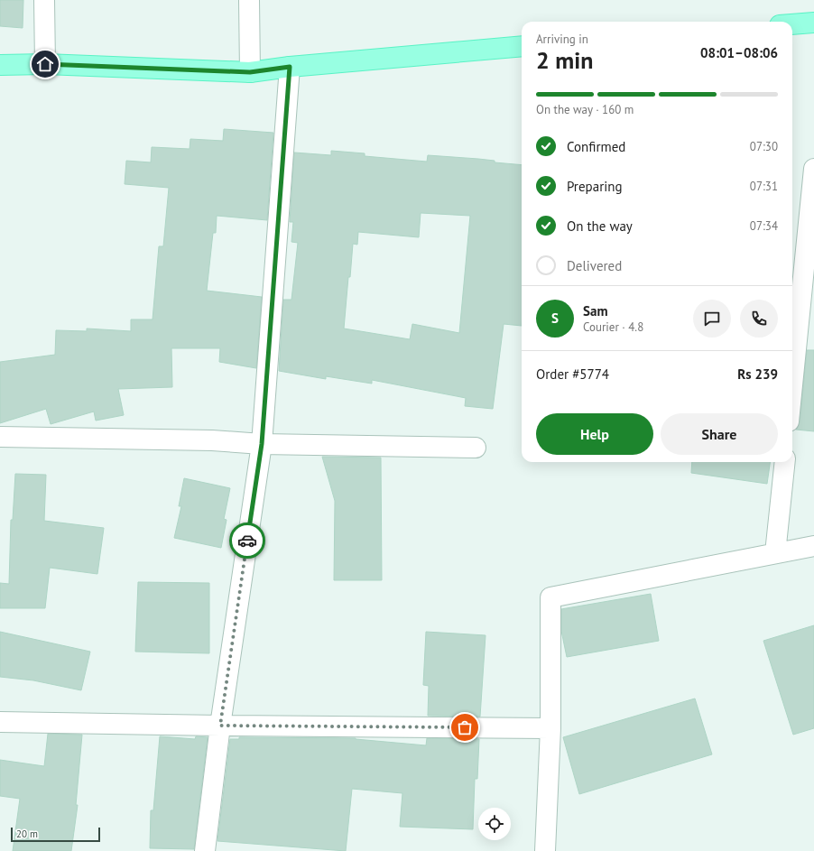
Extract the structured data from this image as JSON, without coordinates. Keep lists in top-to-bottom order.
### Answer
{
  "scale_bar": "20 m",
  "page": {
    "heading": ["2 min", "Arriving in", "08:01–08:06"],
    "panel": [
      "Sam",
      "Courier · 4.8",
      "Order #5774",
      "Rs 239"
    ],
    "bar": "On the way · 160 m",
    "list": [
      ["Confirmed", "07:30"],
      ["Preparing", "07:31"],
      ["On the way", "07:34"],
      "Delivered"
    ],
    "round": "S",
    "buttons": ["Help", "Share"],
    "scale": "20 m"
  }
}
